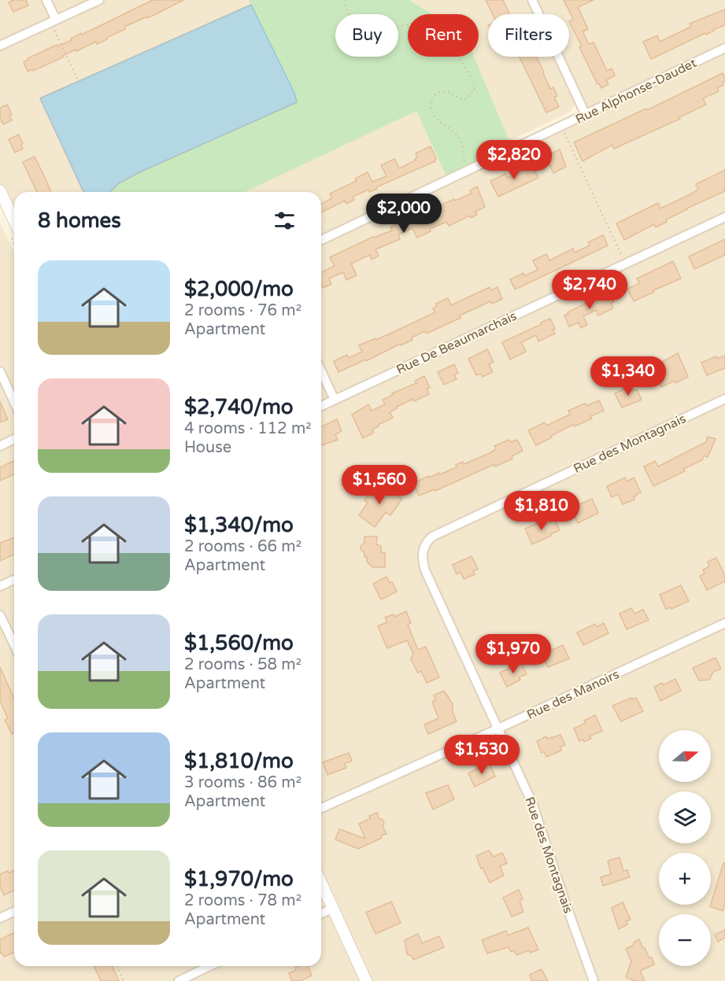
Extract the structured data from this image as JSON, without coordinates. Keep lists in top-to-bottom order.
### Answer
{
  "streets": {
    "street": [
      "Rue Alphonse-Daudet",
      "Rue De Beaumarchais",
      "Rue des Montagnais",
      "Rue des Manoirs"
    ]
  },
  "crossings": [
    ["Rue des Montagnais", "Rue des Manoirs"]
  ],
  "north": "right",
  "page": {
    "chip": ["Buy", "Rent", "Filters"],
    "price": [
      "$2,820",
      "$2,000",
      "$2,740",
      "$1,340",
      "$1,560",
      "$1,810",
      "$1,970",
      "$1,530"
    ],
    "heading": "8 homes",
    "list": [
      {
        "name": "$2,000/mo",
        "note": "2 rooms · 76 m² · Apartment"
      },
      {
        "name": "$2,740/mo",
        "note": "4 rooms · 112 m² · House"
      },
      {
        "name": "$1,340/mo",
        "note": "2 rooms · 66 m² · Apartment"
      },
      {
        "name": "$1,560/mo",
        "note": "2 rooms · 58 m² · Apartment"
      },
      {
        "name": "$1,810/mo",
        "note": "3 rooms · 86 m² · Apartment"
      },
      {
        "name": "$1,970/mo",
        "note": "2 rooms · 78 m² · Apartment"
      }
    ],
    "map_buttons": ["+", "−"]
  }
}
